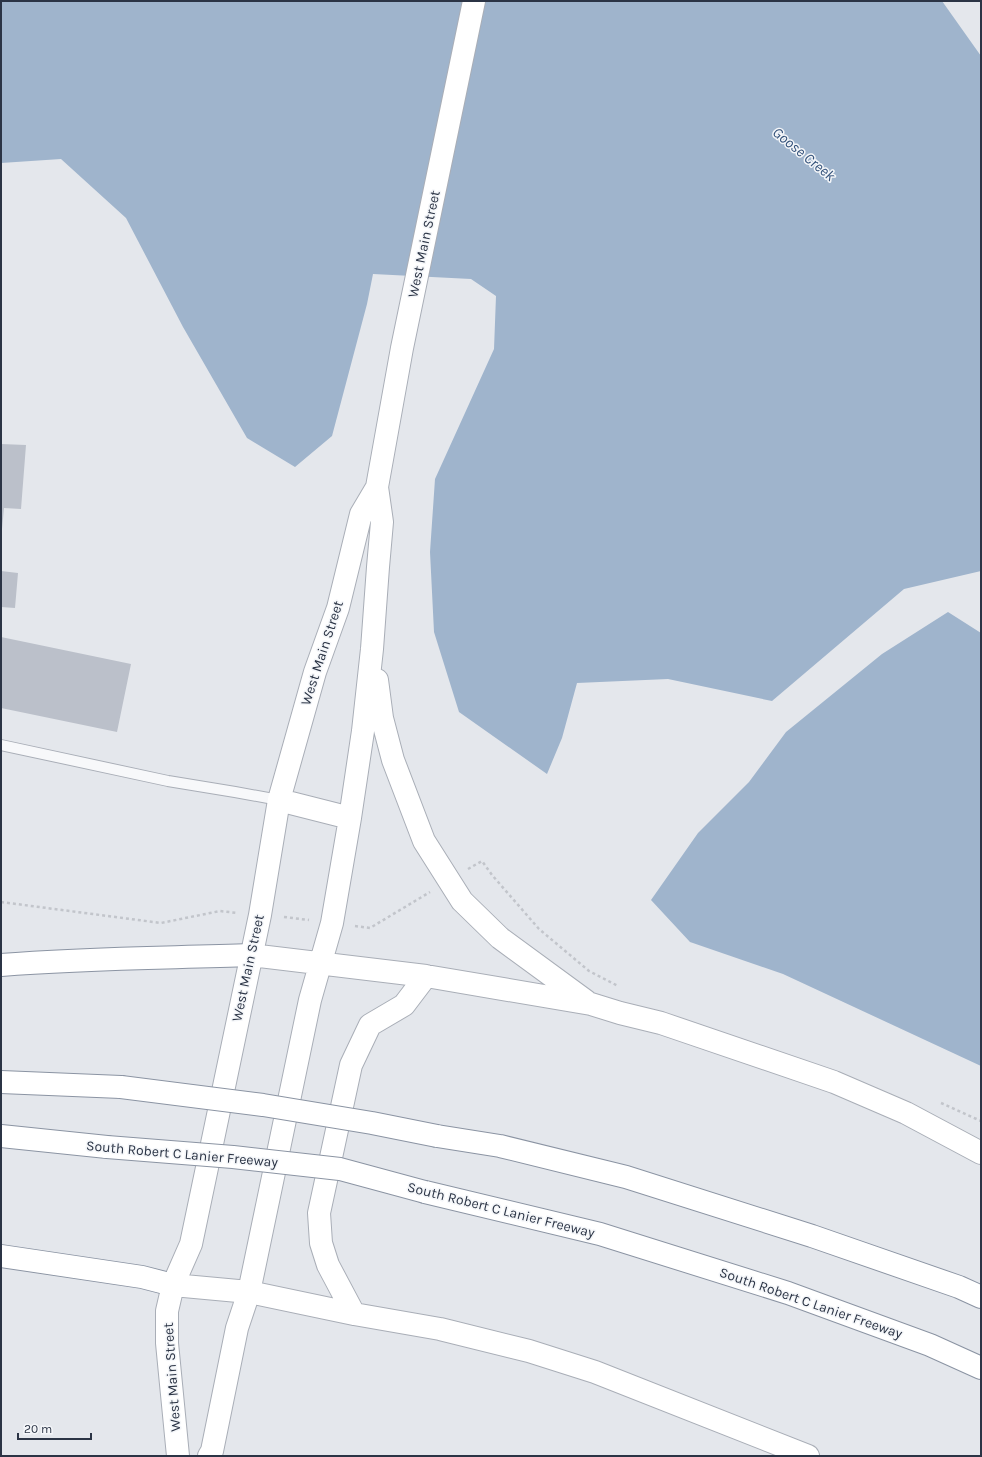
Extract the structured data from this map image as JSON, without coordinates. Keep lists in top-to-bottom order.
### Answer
{
  "streets": {
    "main road": ["West Main Street", "South Robert C Lanier Freeway"]
  },
  "water": ["Goose Creek"],
  "scale_bar": "20 m"
}
